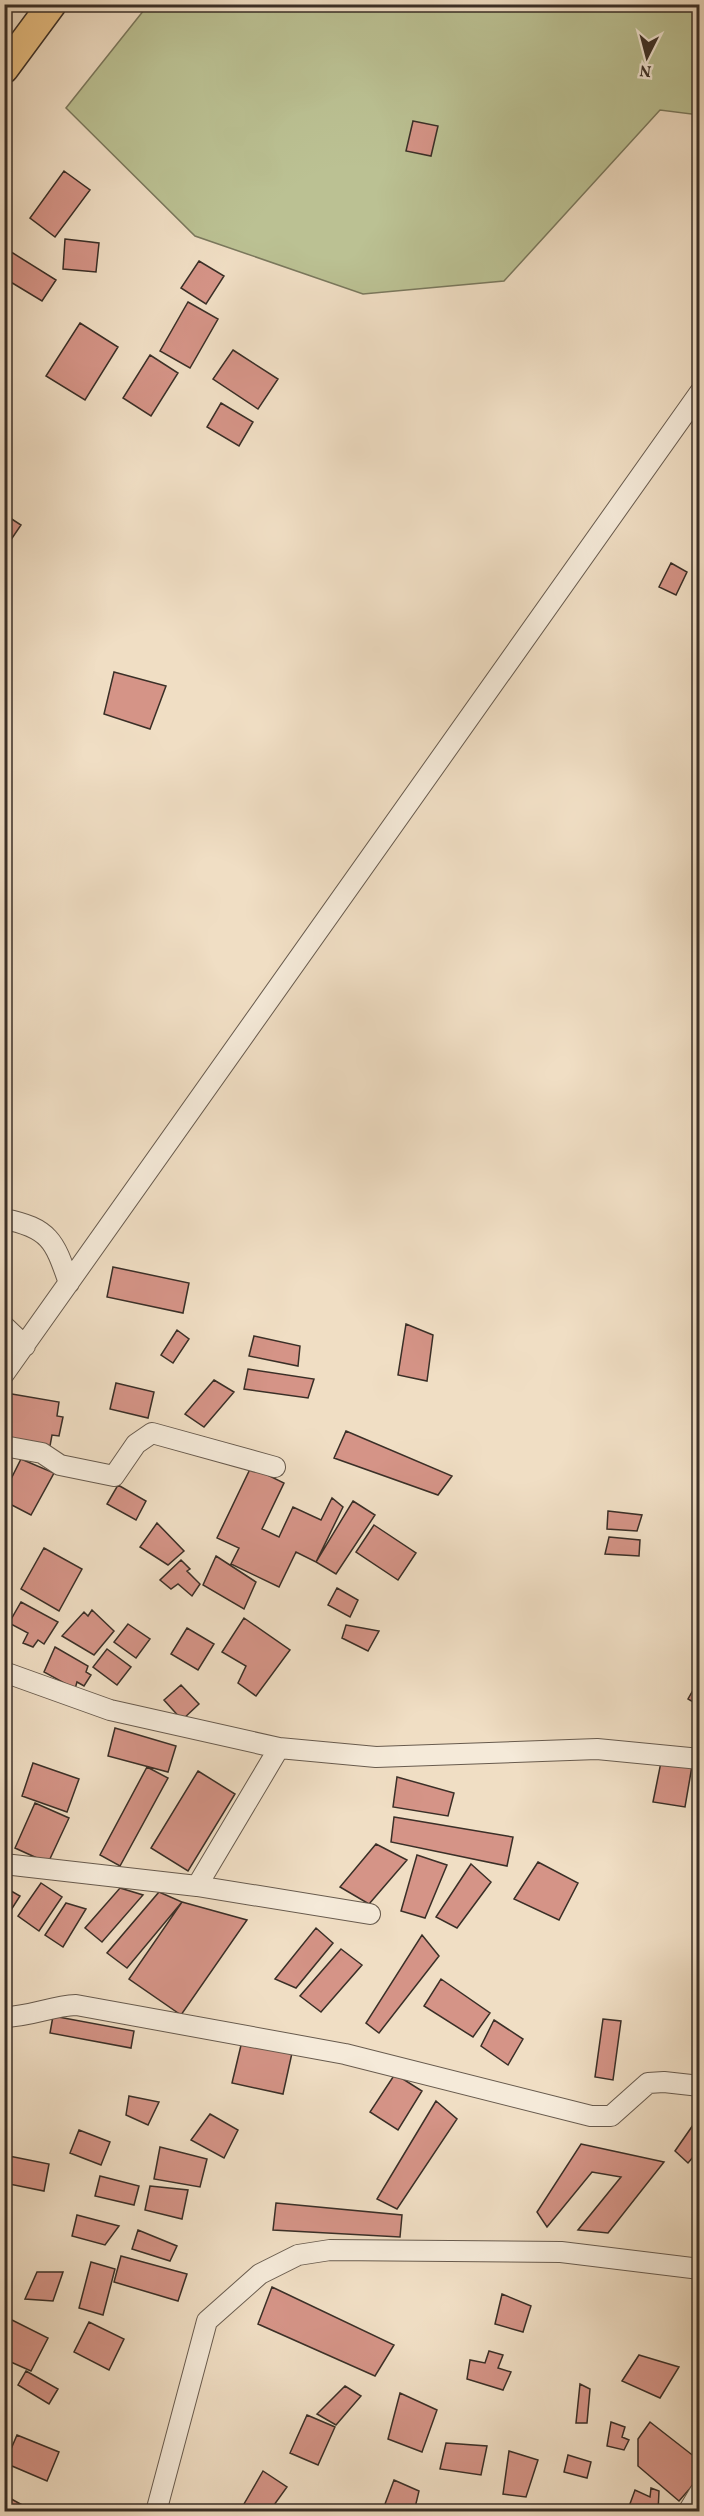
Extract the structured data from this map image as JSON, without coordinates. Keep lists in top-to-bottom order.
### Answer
{
  "north": "bottom"
}
